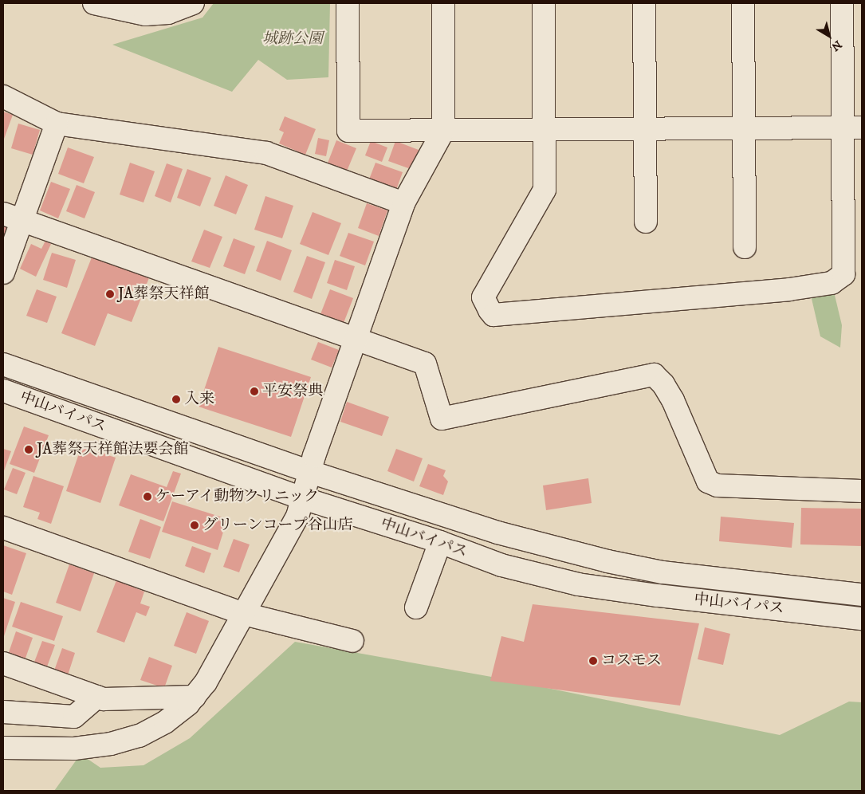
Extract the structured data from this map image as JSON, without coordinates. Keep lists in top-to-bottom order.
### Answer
{
  "streets": {
    "street": ["中山バイパス"]
  },
  "parks": ["城跡公園"],
  "places": [
    "JA葬祭天祥館",
    "平安祭典",
    "入来",
    "JA葬祭天祥館法要会館",
    "ケーアイ動物クリニック",
    "グリーンコープ谷山店",
    "コスモス"
  ],
  "north": "bottom right"
}
